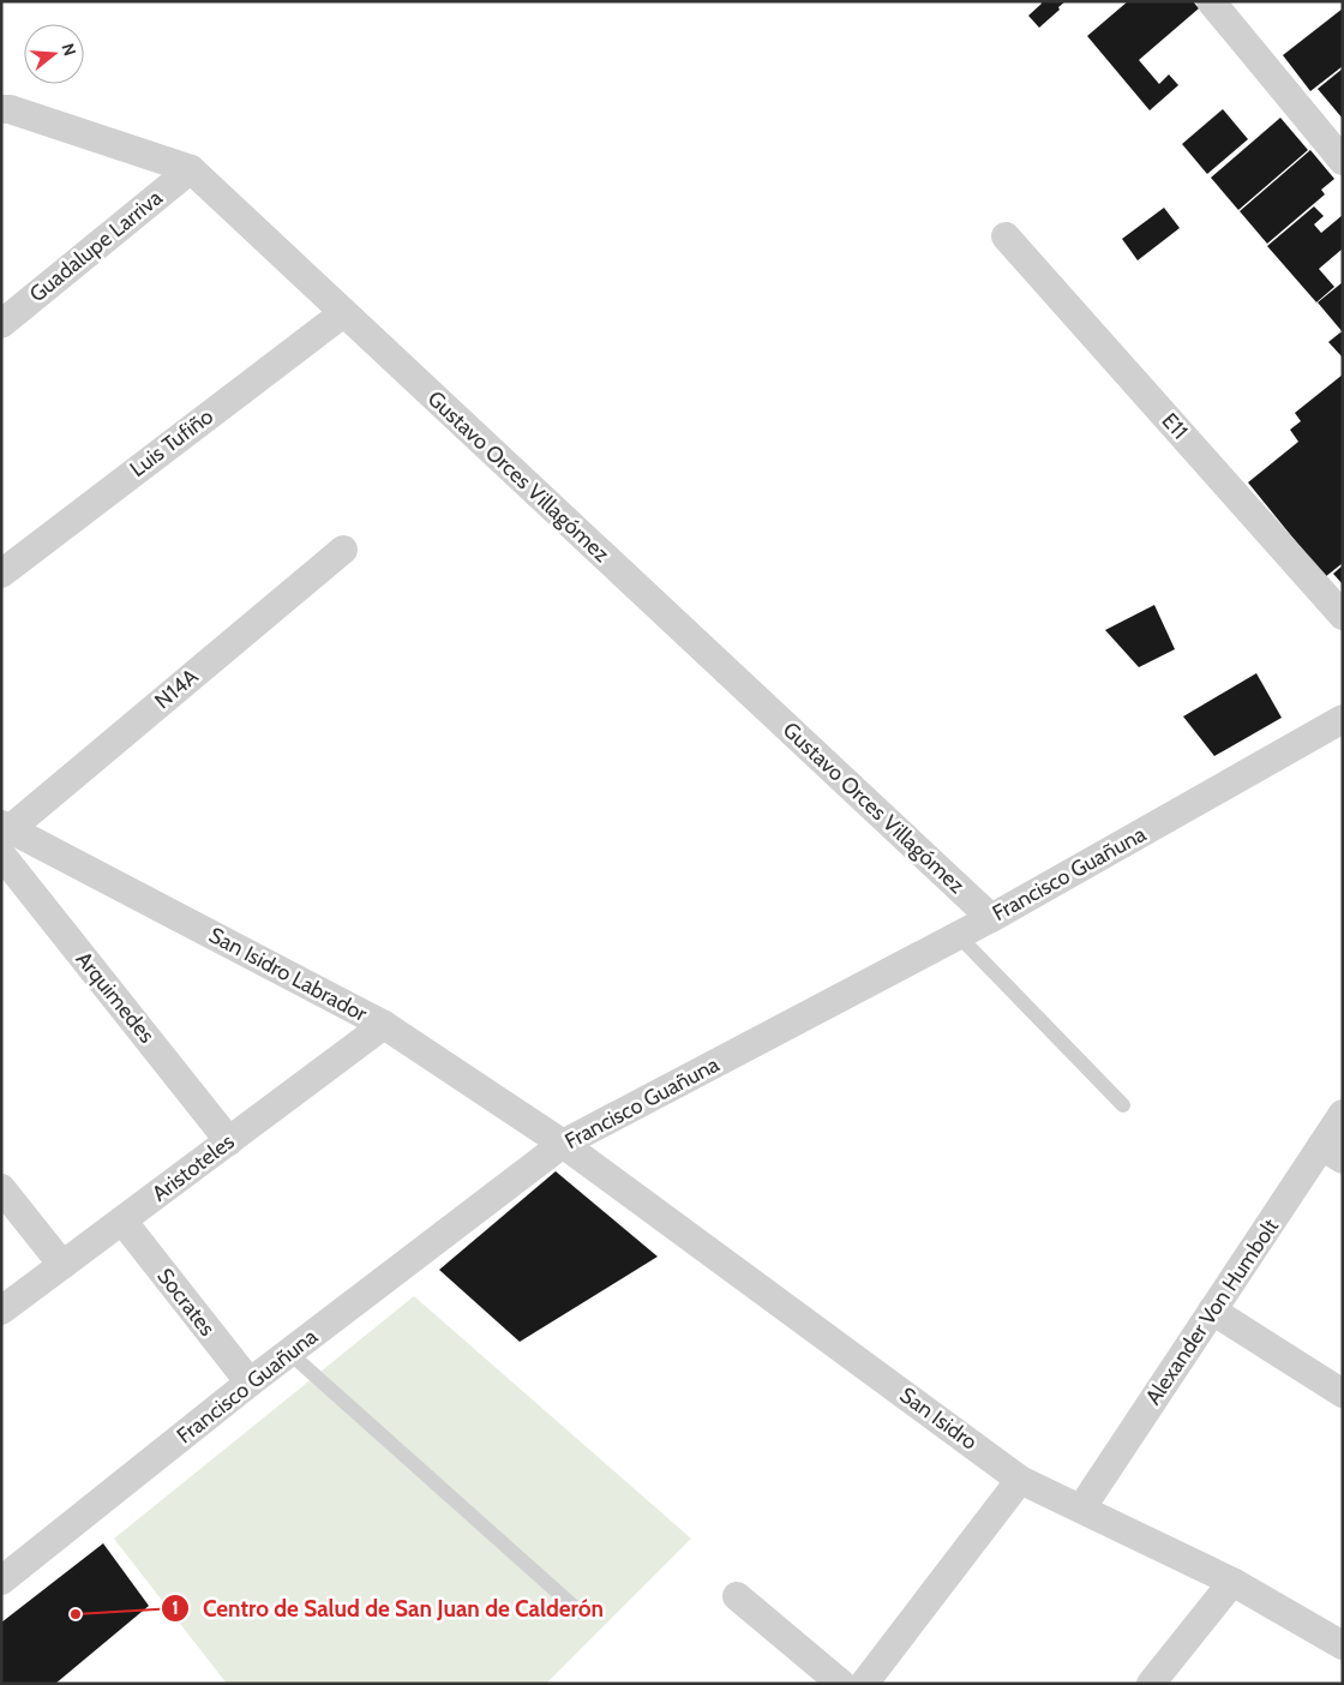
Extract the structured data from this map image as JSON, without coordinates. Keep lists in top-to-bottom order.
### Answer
{
  "streets": {
    "street": [
      "Guadalupe Larriva",
      "E11",
      "Luis Tufiño",
      "Gustavo Orces Villagómez",
      "N14A",
      "Francisco Guañuna",
      "San Isidro Labrador",
      "Arquimedes",
      "Aristoteles",
      "Socrates",
      "Alexander Von Humbolt",
      "San Isidro"
    ]
  },
  "crossings": [
    ["Guadalupe Larriva", "Gustavo Orces Villagómez"],
    ["Luis Tufiño", "Gustavo Orces Villagómez"],
    ["Gustavo Orces Villagómez", "Francisco Guañuna"],
    ["N14A", "San Isidro Labrador"],
    ["N14A", "Arquimedes"],
    ["Francisco Guañuna", "San Isidro Labrador"],
    ["Francisco Guañuna", "Socrates"],
    ["Francisco Guañuna", "San Isidro"],
    ["San Isidro Labrador", "Arquimedes"],
    ["San Isidro Labrador", "Aristoteles"],
    ["San Isidro Labrador", "San Isidro"],
    ["Arquimedes", "Aristoteles"],
    ["Aristoteles", "Socrates"],
    ["Alexander Von Humbolt", "San Isidro"]
  ],
  "places": ["Centro de Salud de San Juan de Calderón"],
  "north": "right"
}
